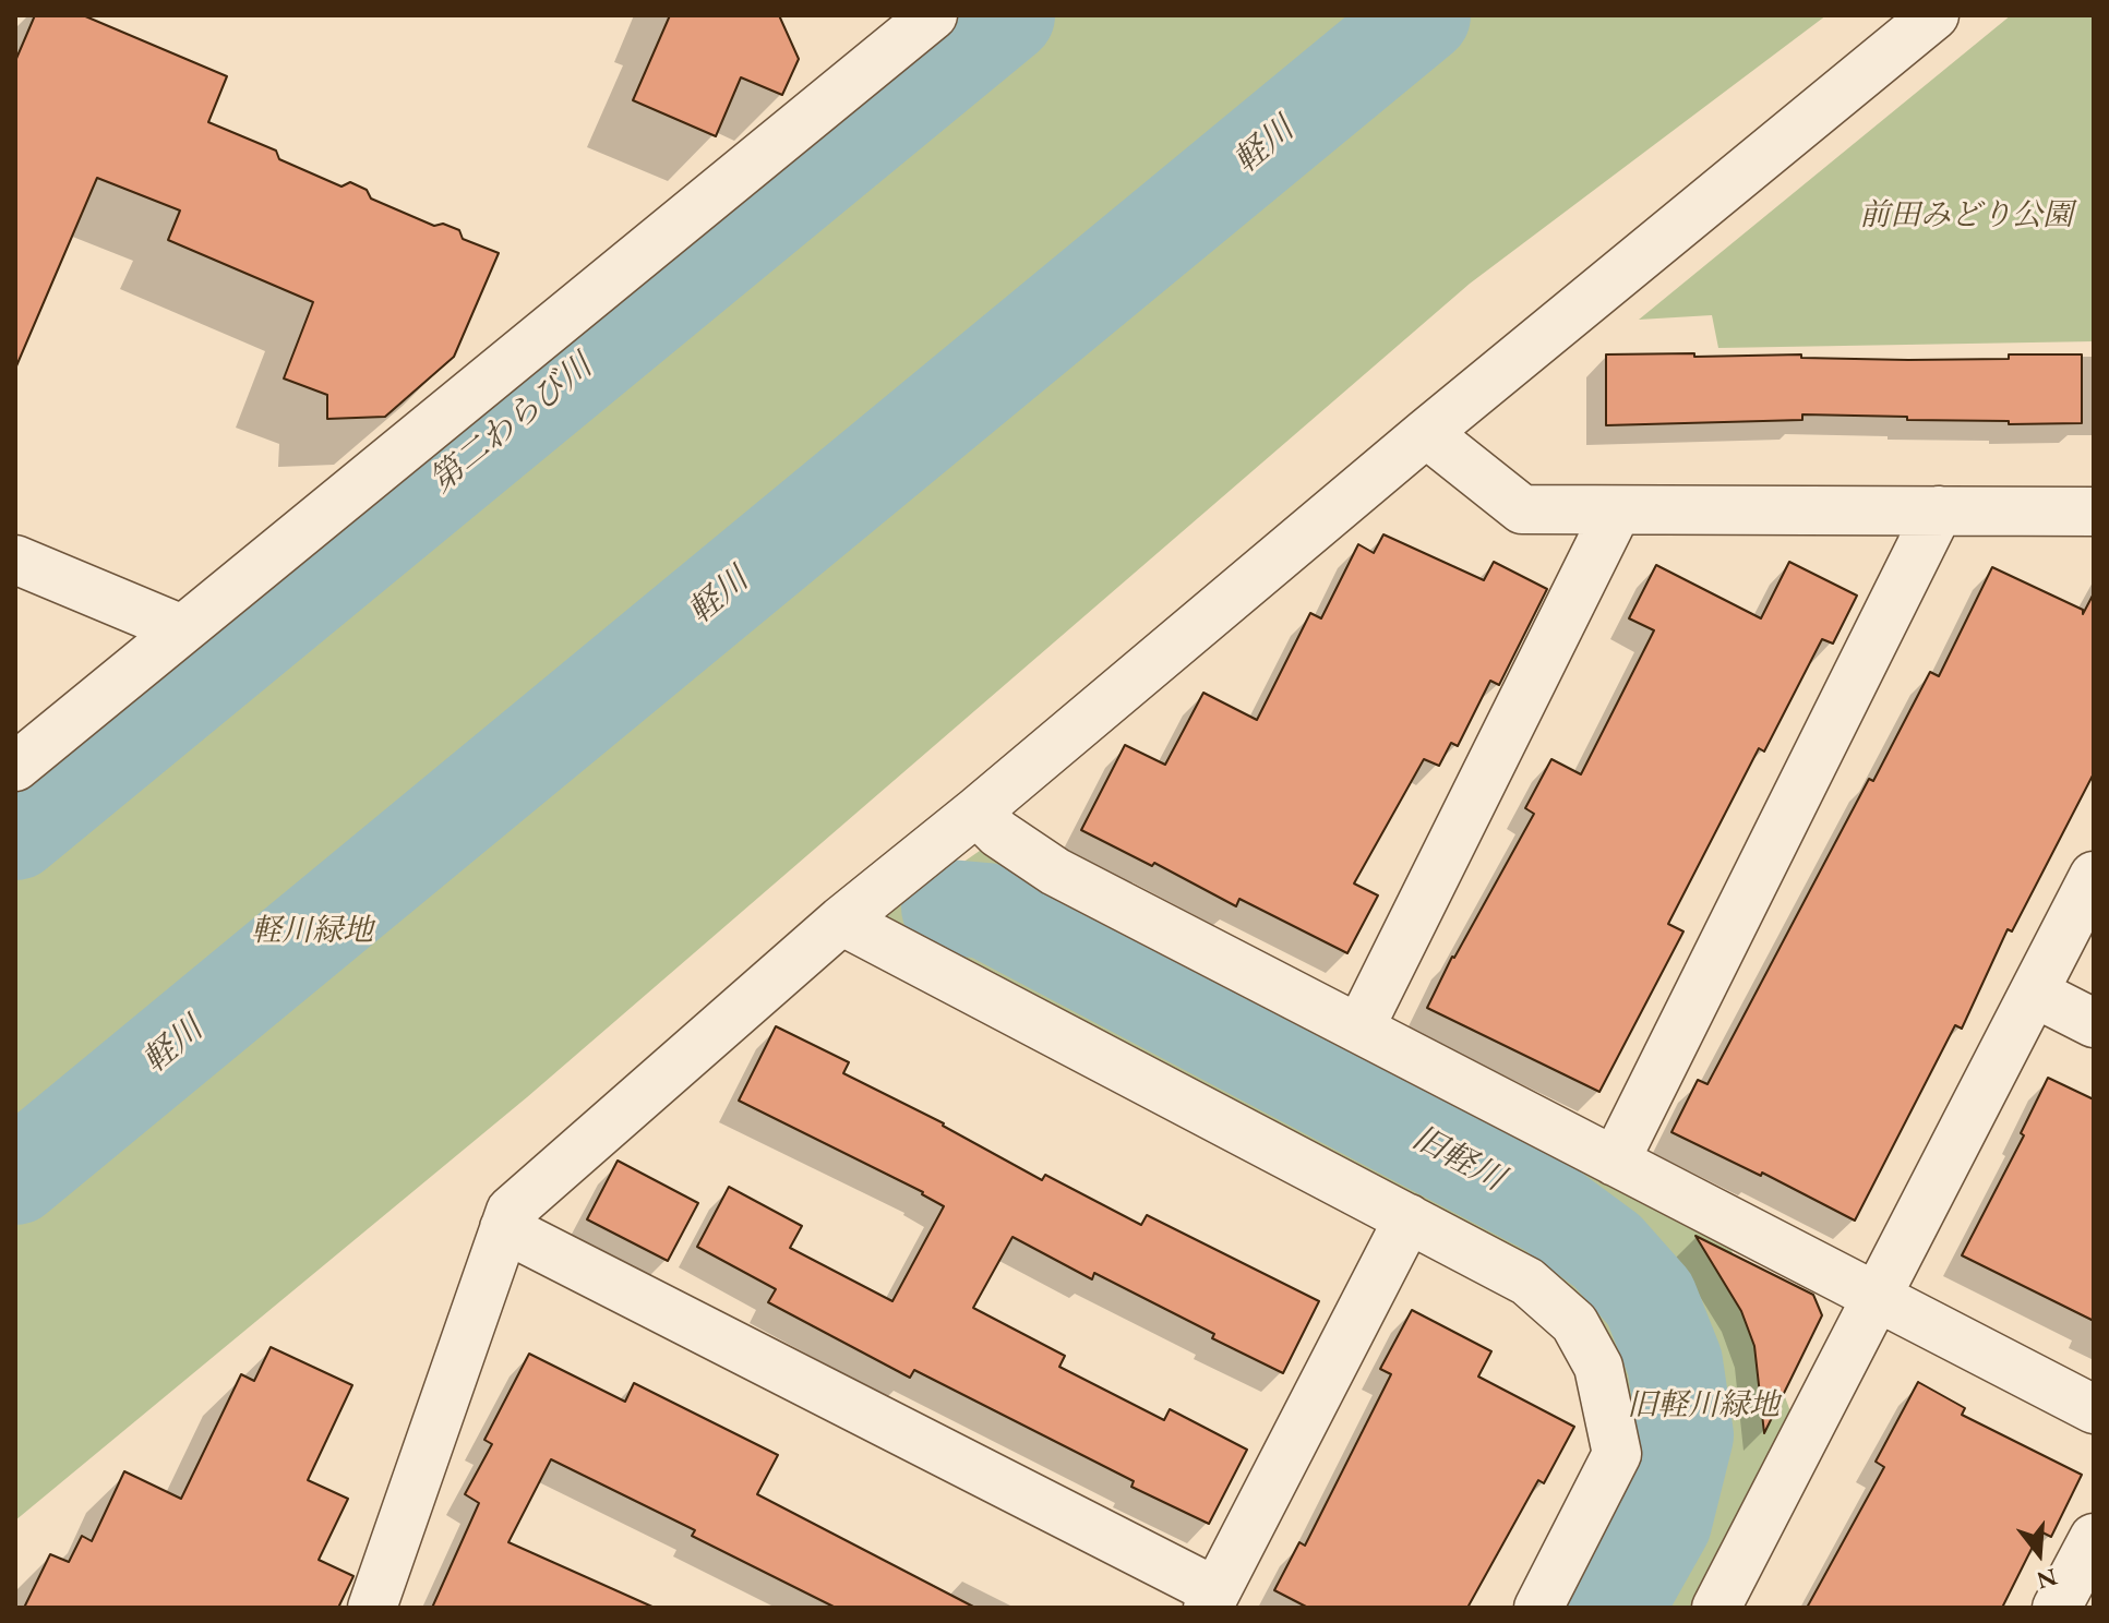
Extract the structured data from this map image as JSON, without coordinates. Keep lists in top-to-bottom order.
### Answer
{
  "water": ["軽川", "第二わらび川", "旧軽川"],
  "parks": ["前田みどり公園", "軽川緑地", "旧軽川緑地"],
  "north": "bottom"
}
